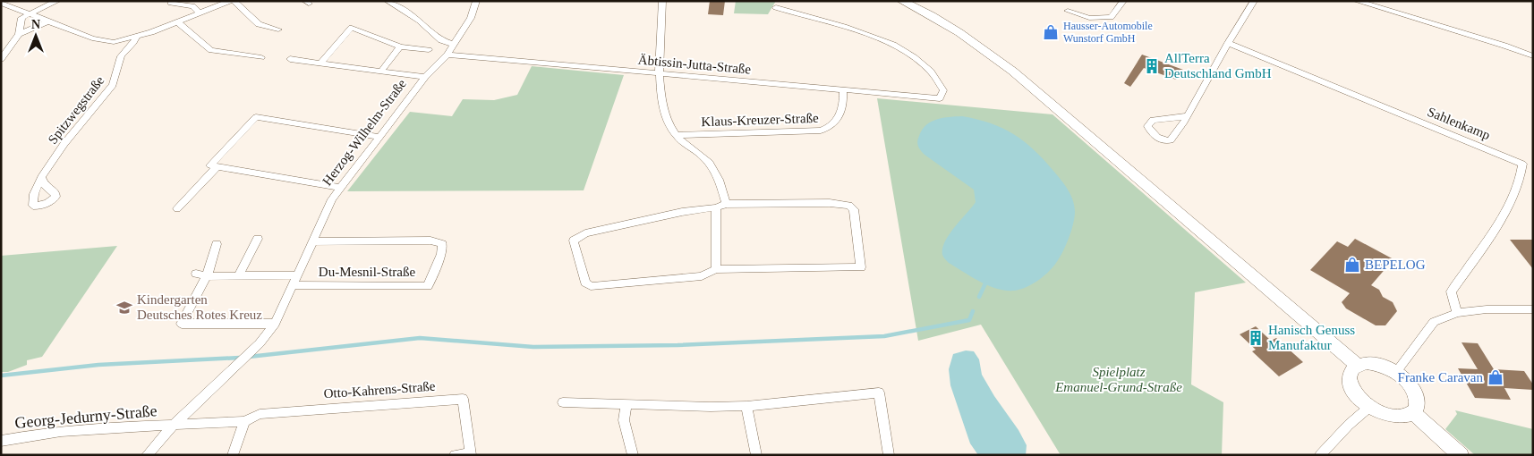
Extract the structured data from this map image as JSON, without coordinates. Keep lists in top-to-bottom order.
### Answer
{
  "streets": {
    "street": [
      "Äbtissin-Jutta-Straße",
      "Spitzwegstraße",
      "Klaus-Kreuzer-Straße",
      "Sahlenkamp",
      "Herzog-Wilhelm-Straße",
      "Du-Mesnil-Straße",
      "Otto-Kahrens-Straße",
      "Georg-Jedurny-Straße"
    ]
  },
  "crossings": [
    ["Äbtissin-Jutta-Straße", "Klaus-Kreuzer-Straße"],
    ["Äbtissin-Jutta-Straße", "Herzog-Wilhelm-Straße"],
    ["Herzog-Wilhelm-Straße", "Du-Mesnil-Straße"],
    ["Herzog-Wilhelm-Straße", "Otto-Kahrens-Straße"],
    ["Herzog-Wilhelm-Straße", "Georg-Jedurny-Straße"],
    ["Otto-Kahrens-Straße", "Georg-Jedurny-Straße"]
  ],
  "parks": ["Spielplatz Emanuel-Grund-Straße"],
  "places": {
    "shop": ["Hausser-Automobile Wunstorf GmbH", "BEPELOG", "Franke Caravan"],
    "building": ["AllTerra Deutschland GmbH", "Hanisch Genuss Manufaktur"],
    "school or university": ["Kindergarten Deutsches Rotes Kreuz"]
  },
  "north": "top"
}
